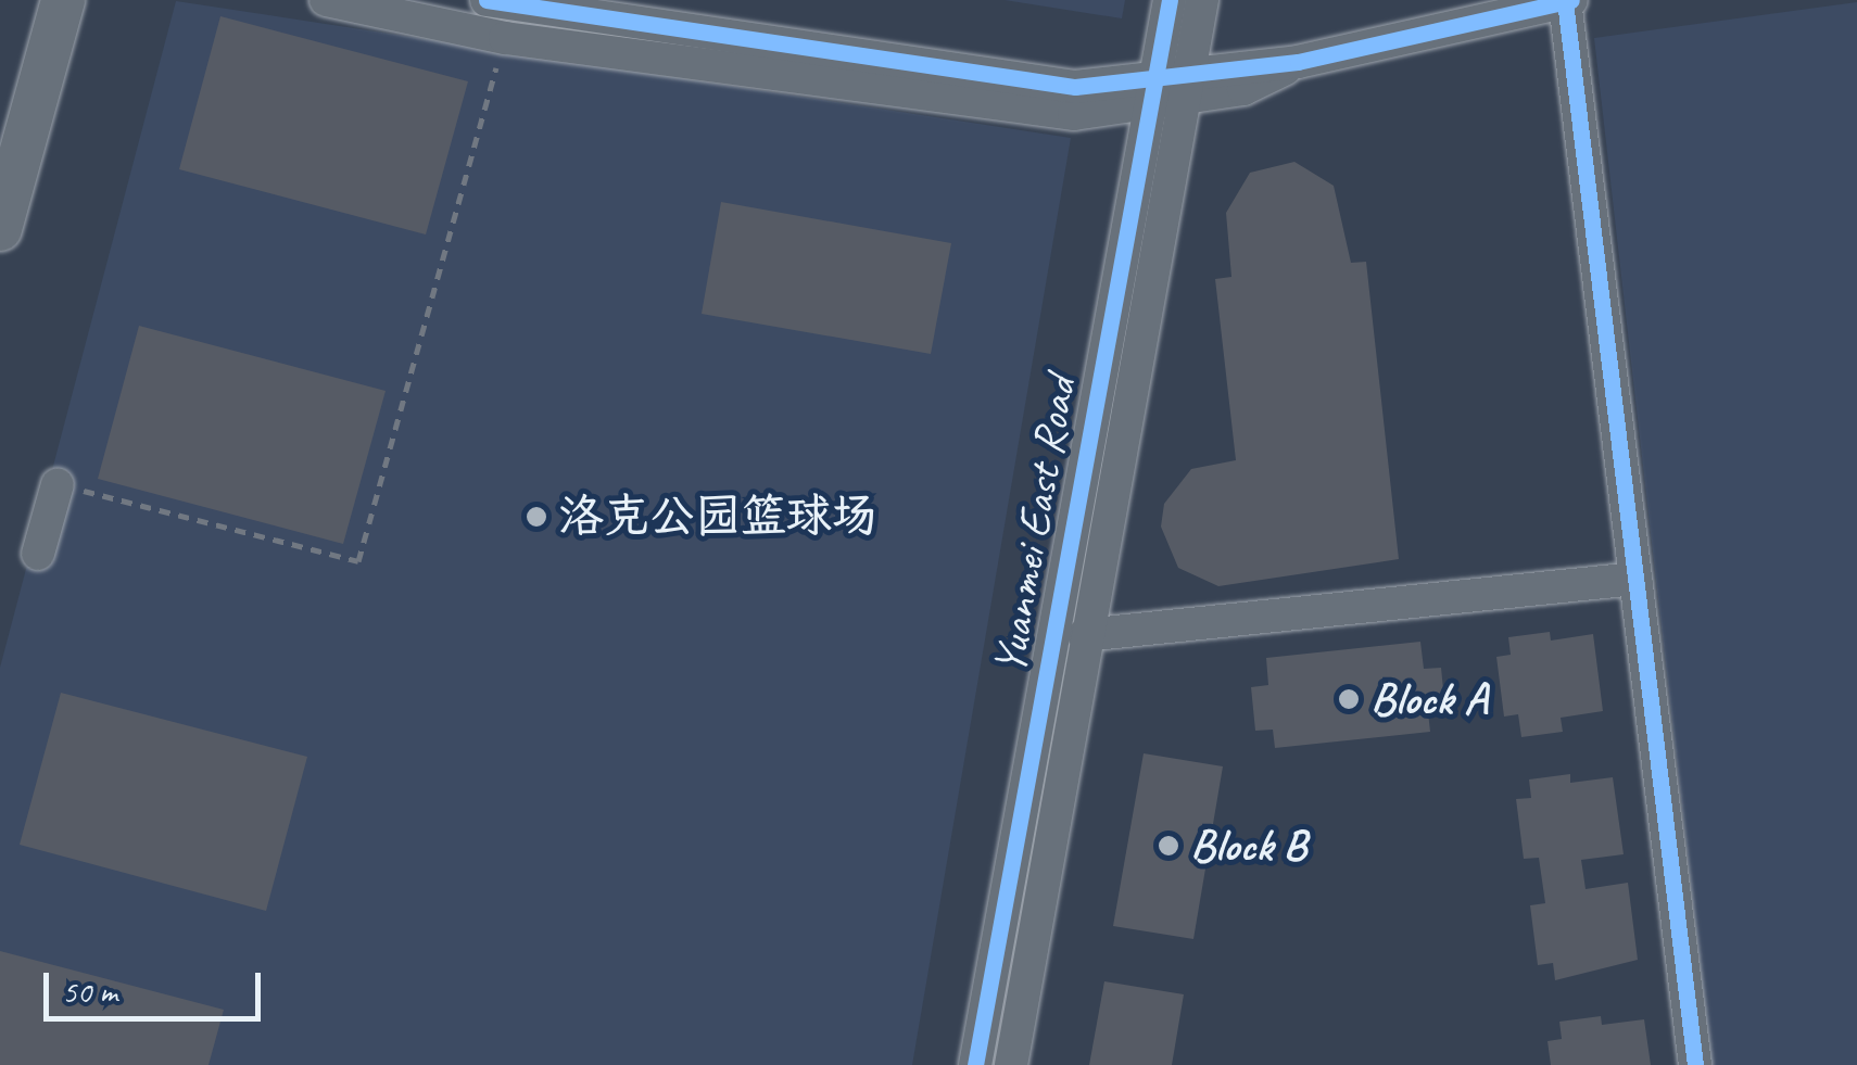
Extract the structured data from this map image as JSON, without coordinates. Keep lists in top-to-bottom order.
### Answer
{
  "streets": {
    "street": ["Yuanmei East Road"]
  },
  "places": ["洛克公园篮球场", "Block A", "Block B"],
  "scale_bar": "50 m"
}
